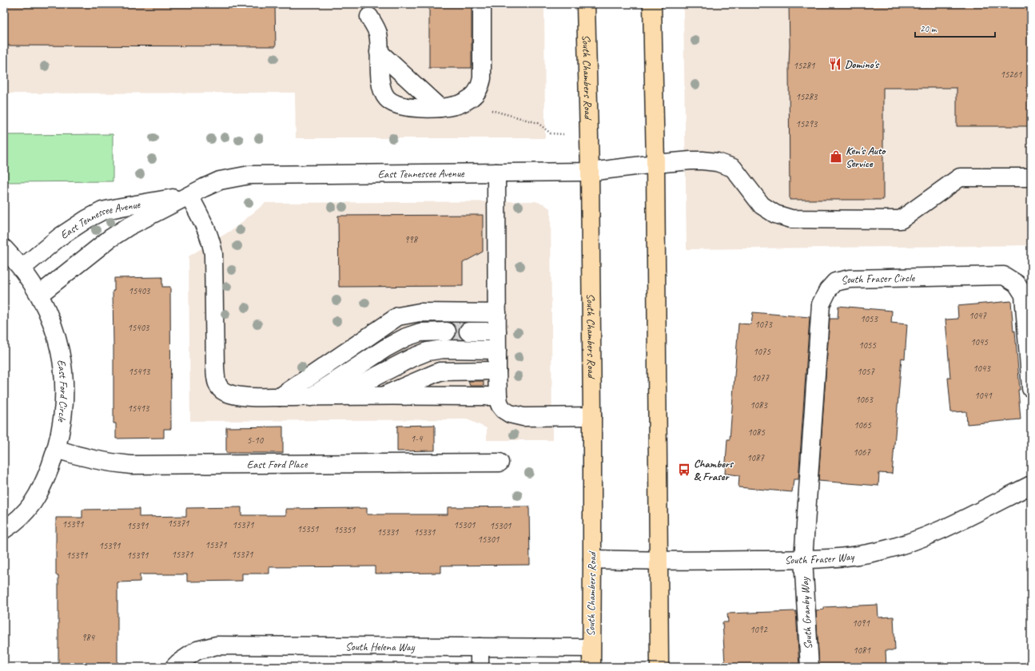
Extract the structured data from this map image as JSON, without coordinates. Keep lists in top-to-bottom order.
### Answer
{
  "streets": {
    "main road": ["South Chambers Road"],
    "street": [
      "East Tennessee Avenue",
      "South Fraser Circle",
      "East Ford Circle",
      "East Ford Place",
      "South Fraser Way",
      "South Granby Way",
      "South Helena Way"
    ]
  },
  "crossings": [
    ["South Chambers Road", "East Tennessee Avenue"],
    ["South Chambers Road", "South Fraser Way"],
    ["South Chambers Road", "South Helena Way"],
    ["East Tennessee Avenue", "East Ford Circle"],
    ["South Fraser Circle", "South Fraser Way"],
    ["South Fraser Circle", "South Granby Way"],
    ["East Ford Circle", "East Ford Place"],
    ["South Fraser Way", "South Granby Way"]
  ],
  "places": {
    "restaurant": ["Domino's"],
    "shop": ["Ken's Auto Service"],
    "bus stop": ["Chambers & Fraser"]
  },
  "house_numbers": [
    "15281",
    "15261",
    "15283",
    "15293",
    "998",
    "15403",
    "1047",
    "1053",
    "1073",
    "15403",
    "1045",
    "1055",
    "1075",
    "1043",
    "15413",
    "1057",
    "1077",
    "1041",
    "1063",
    "1083",
    "15413",
    "1065",
    "1085",
    "1-4",
    "5-10",
    "1067",
    "1087",
    "15371",
    "15391",
    "15371",
    "15301",
    "15391",
    "15301",
    "15351",
    "15351",
    "15331",
    "15331",
    "15301",
    "15371",
    "15391",
    "15371",
    "15371",
    "15391",
    "15391",
    "1091",
    "1092",
    "984",
    "1081"
  ],
  "scale_bar": "20 m"
}
